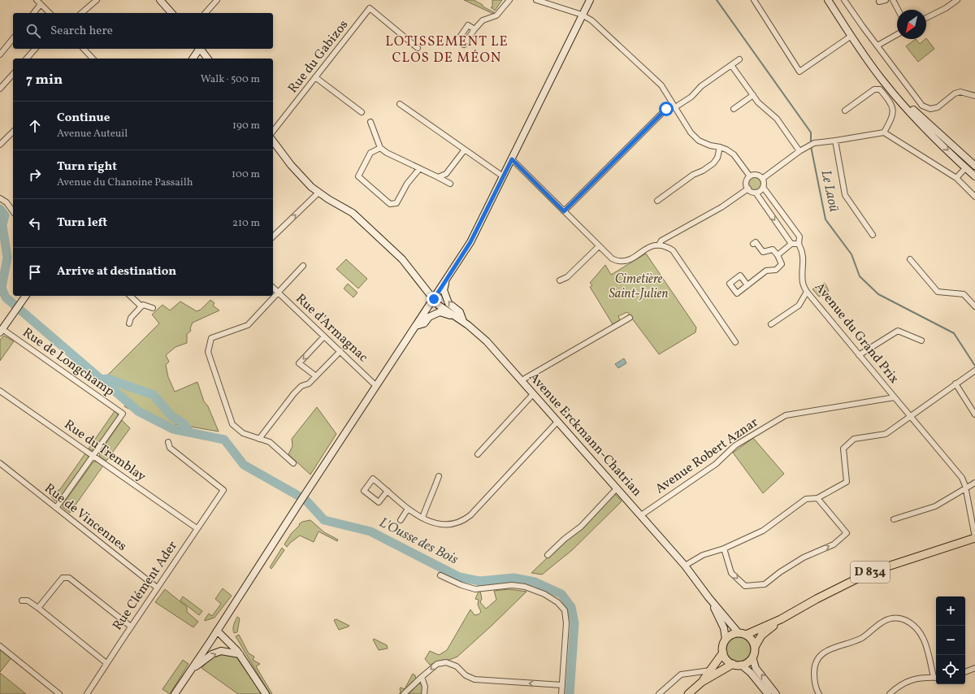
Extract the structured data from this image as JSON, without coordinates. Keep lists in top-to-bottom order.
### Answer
{
  "streets": {
    "main road": ["Avenue Erckmann-Chatrian", "D 834"],
    "street": [
      "Rue du Gabizos",
      "Rue d'Armagnac",
      "Avenue du Grand Prix",
      "Rue de Longchamp",
      "Rue du Tremblay",
      "Avenue Robert Aznar",
      "Rue de Vincennes",
      "Rue Clément Ader"
    ]
  },
  "crossings": [
    ["Avenue du Grand Prix", "Avenue Robert Aznar"],
    ["Rue de Longchamp", "Rue du Tremblay"],
    ["Avenue Erckmann-Chatrian", "Avenue Robert Aznar"],
    ["Avenue Erckmann-Chatrian", "D 834"],
    ["Rue du Tremblay", "Rue Clément Ader"],
    ["Rue de Vincennes", "Rue Clément Ader"]
  ],
  "districts": ["LOTISSEMENT LE CLOS DE MÉON"],
  "water": ["Le Laoü", "L'Ousse des Bois"],
  "parks": ["Cimetière Saint-Julien"],
  "north": "bottom left",
  "page": {
    "search": "Search here",
    "heading": ["7 min", "Walk · 500 m"],
    "list": [
      ["Continue", "Avenue Auteuil", "190 m"],
      ["Turn right", "Avenue du Chanoine Passailh", "100 m"],
      ["Turn left", "210 m"],
      "Arrive at destination"
    ],
    "map_buttons": ["+", "−"]
  }
}
